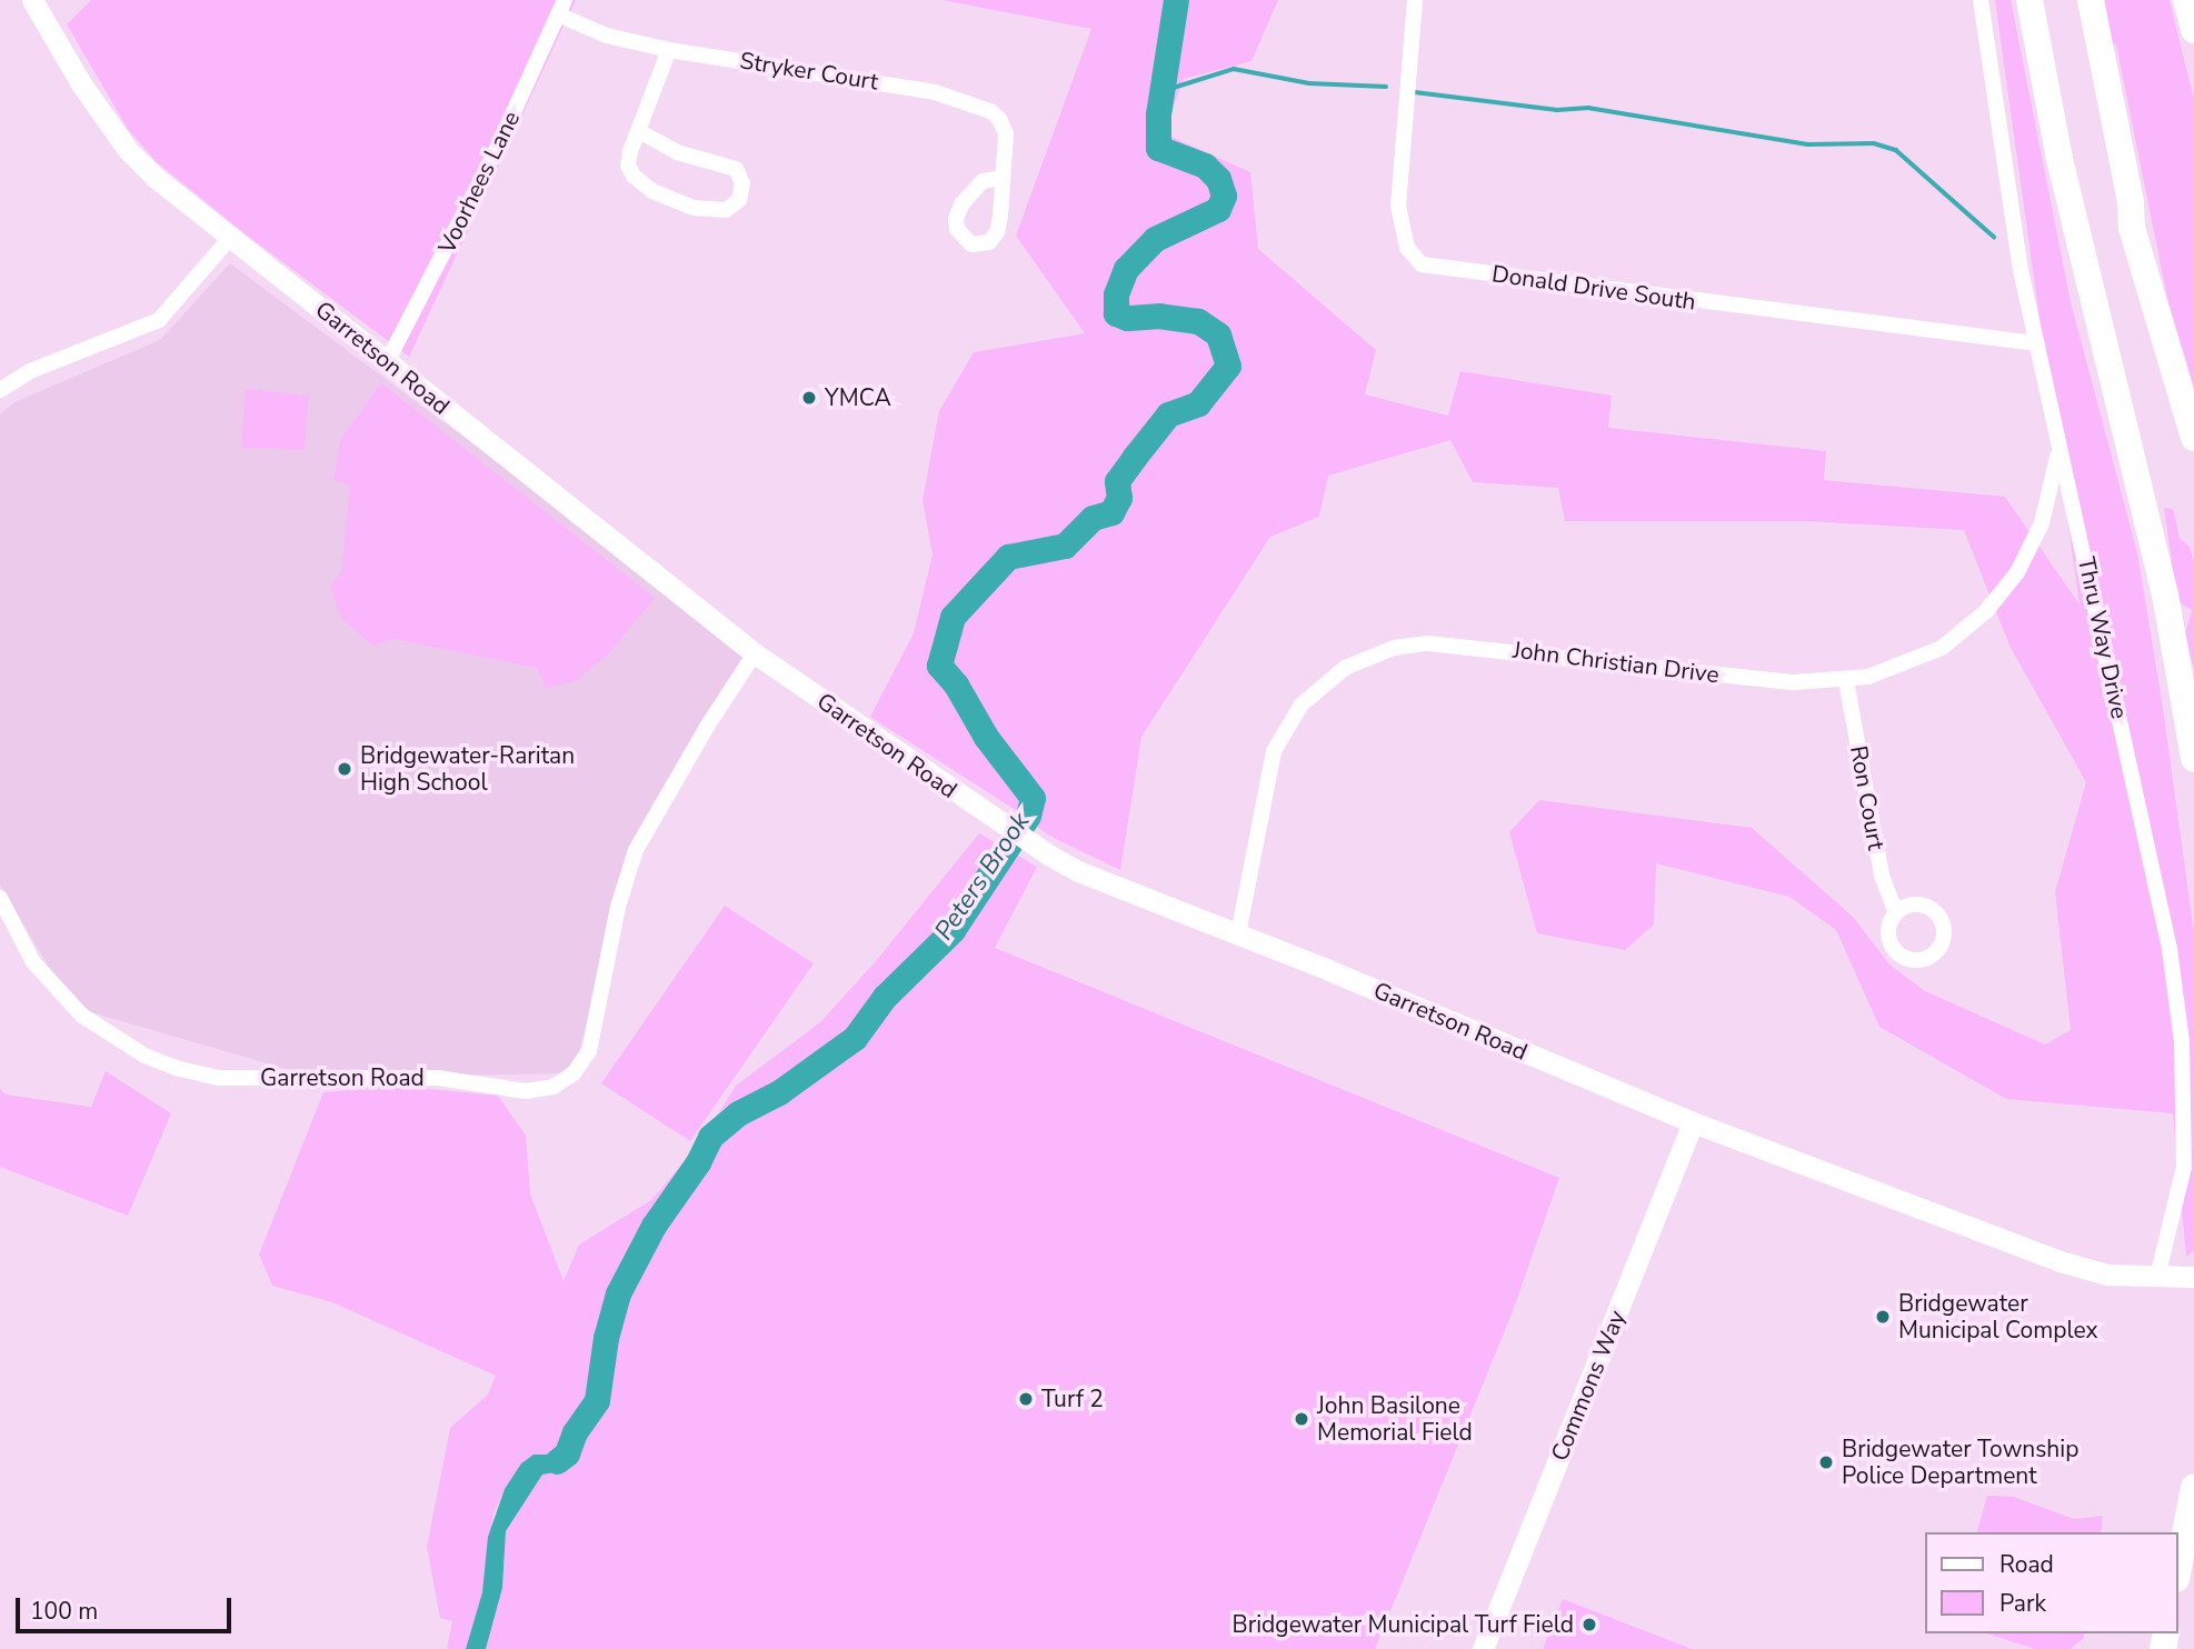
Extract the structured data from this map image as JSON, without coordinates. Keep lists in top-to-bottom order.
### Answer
{
  "streets": {
    "street": [
      "Stryker Court",
      "Voorhees Lane",
      "Donald Drive South",
      "Garretson Road",
      "Thru Way Drive",
      "John Christian Drive",
      "Ron Court",
      "Commons Way"
    ]
  },
  "crossings": [
    ["Stryker Court", "Voorhees Lane"],
    ["Voorhees Lane", "Garretson Road"],
    ["Donald Drive South", "Thru Way Drive"],
    ["Garretson Road", "Thru Way Drive"],
    ["Garretson Road", "John Christian Drive"],
    ["Garretson Road", "Commons Way"],
    ["Thru Way Drive", "John Christian Drive"],
    ["John Christian Drive", "Ron Court"]
  ],
  "water": ["Peters Brook"],
  "places": [
    "YMCA",
    "Bridgewater-Raritan High School",
    "Bridgewater Municipal Complex",
    "Turf 2",
    "John Basilone Memorial Field",
    "Bridgewater Township Police Department",
    "Bridgewater Municipal Turf Field"
  ],
  "legend": ["Road", "Park"],
  "scale_bar": "100 m"
}
